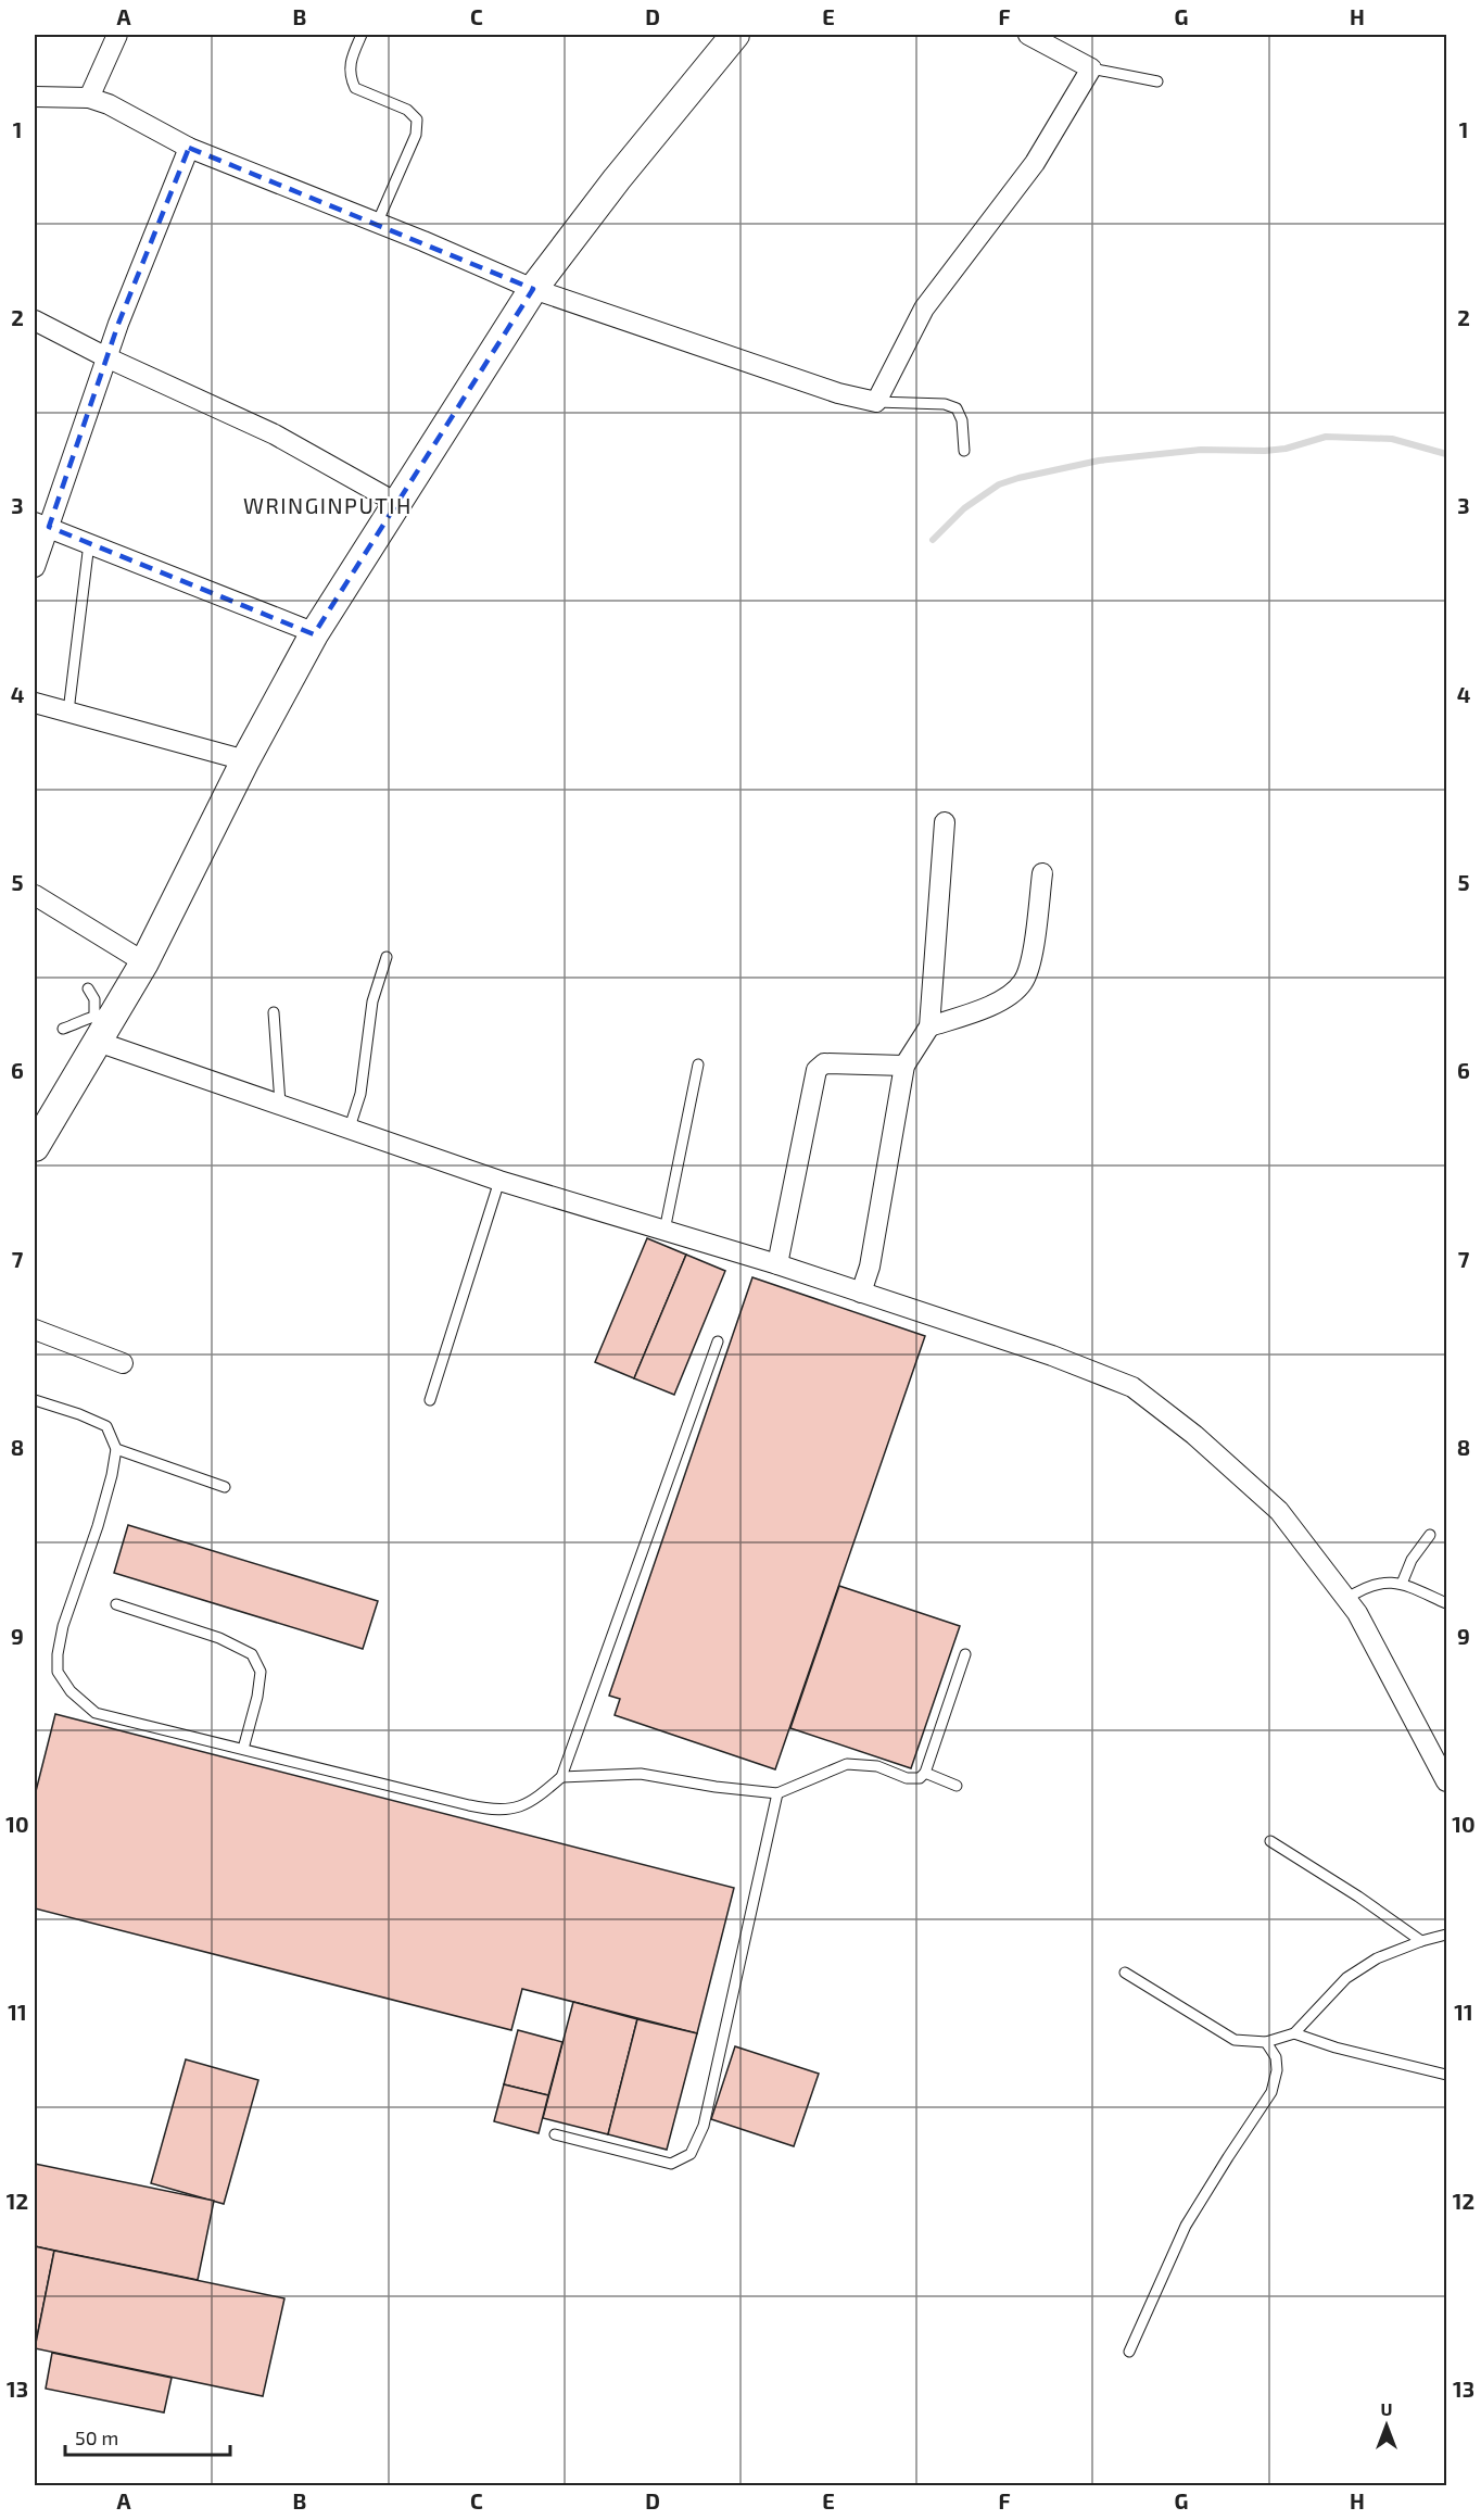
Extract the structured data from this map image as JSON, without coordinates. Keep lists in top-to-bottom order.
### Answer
{
  "districts": ["WRINGINPUTIH"],
  "scale_bar": "50 m",
  "north": "top",
  "grid": {
    "columns": [
      "A",
      "B",
      "C",
      "D",
      "E",
      "F",
      "G",
      "H"
    ],
    "rows": [
      "1",
      "2",
      "3",
      "4",
      "5",
      "6",
      "7",
      "8",
      "9",
      "10",
      "11",
      "12",
      "13"
    ]
  }
}
